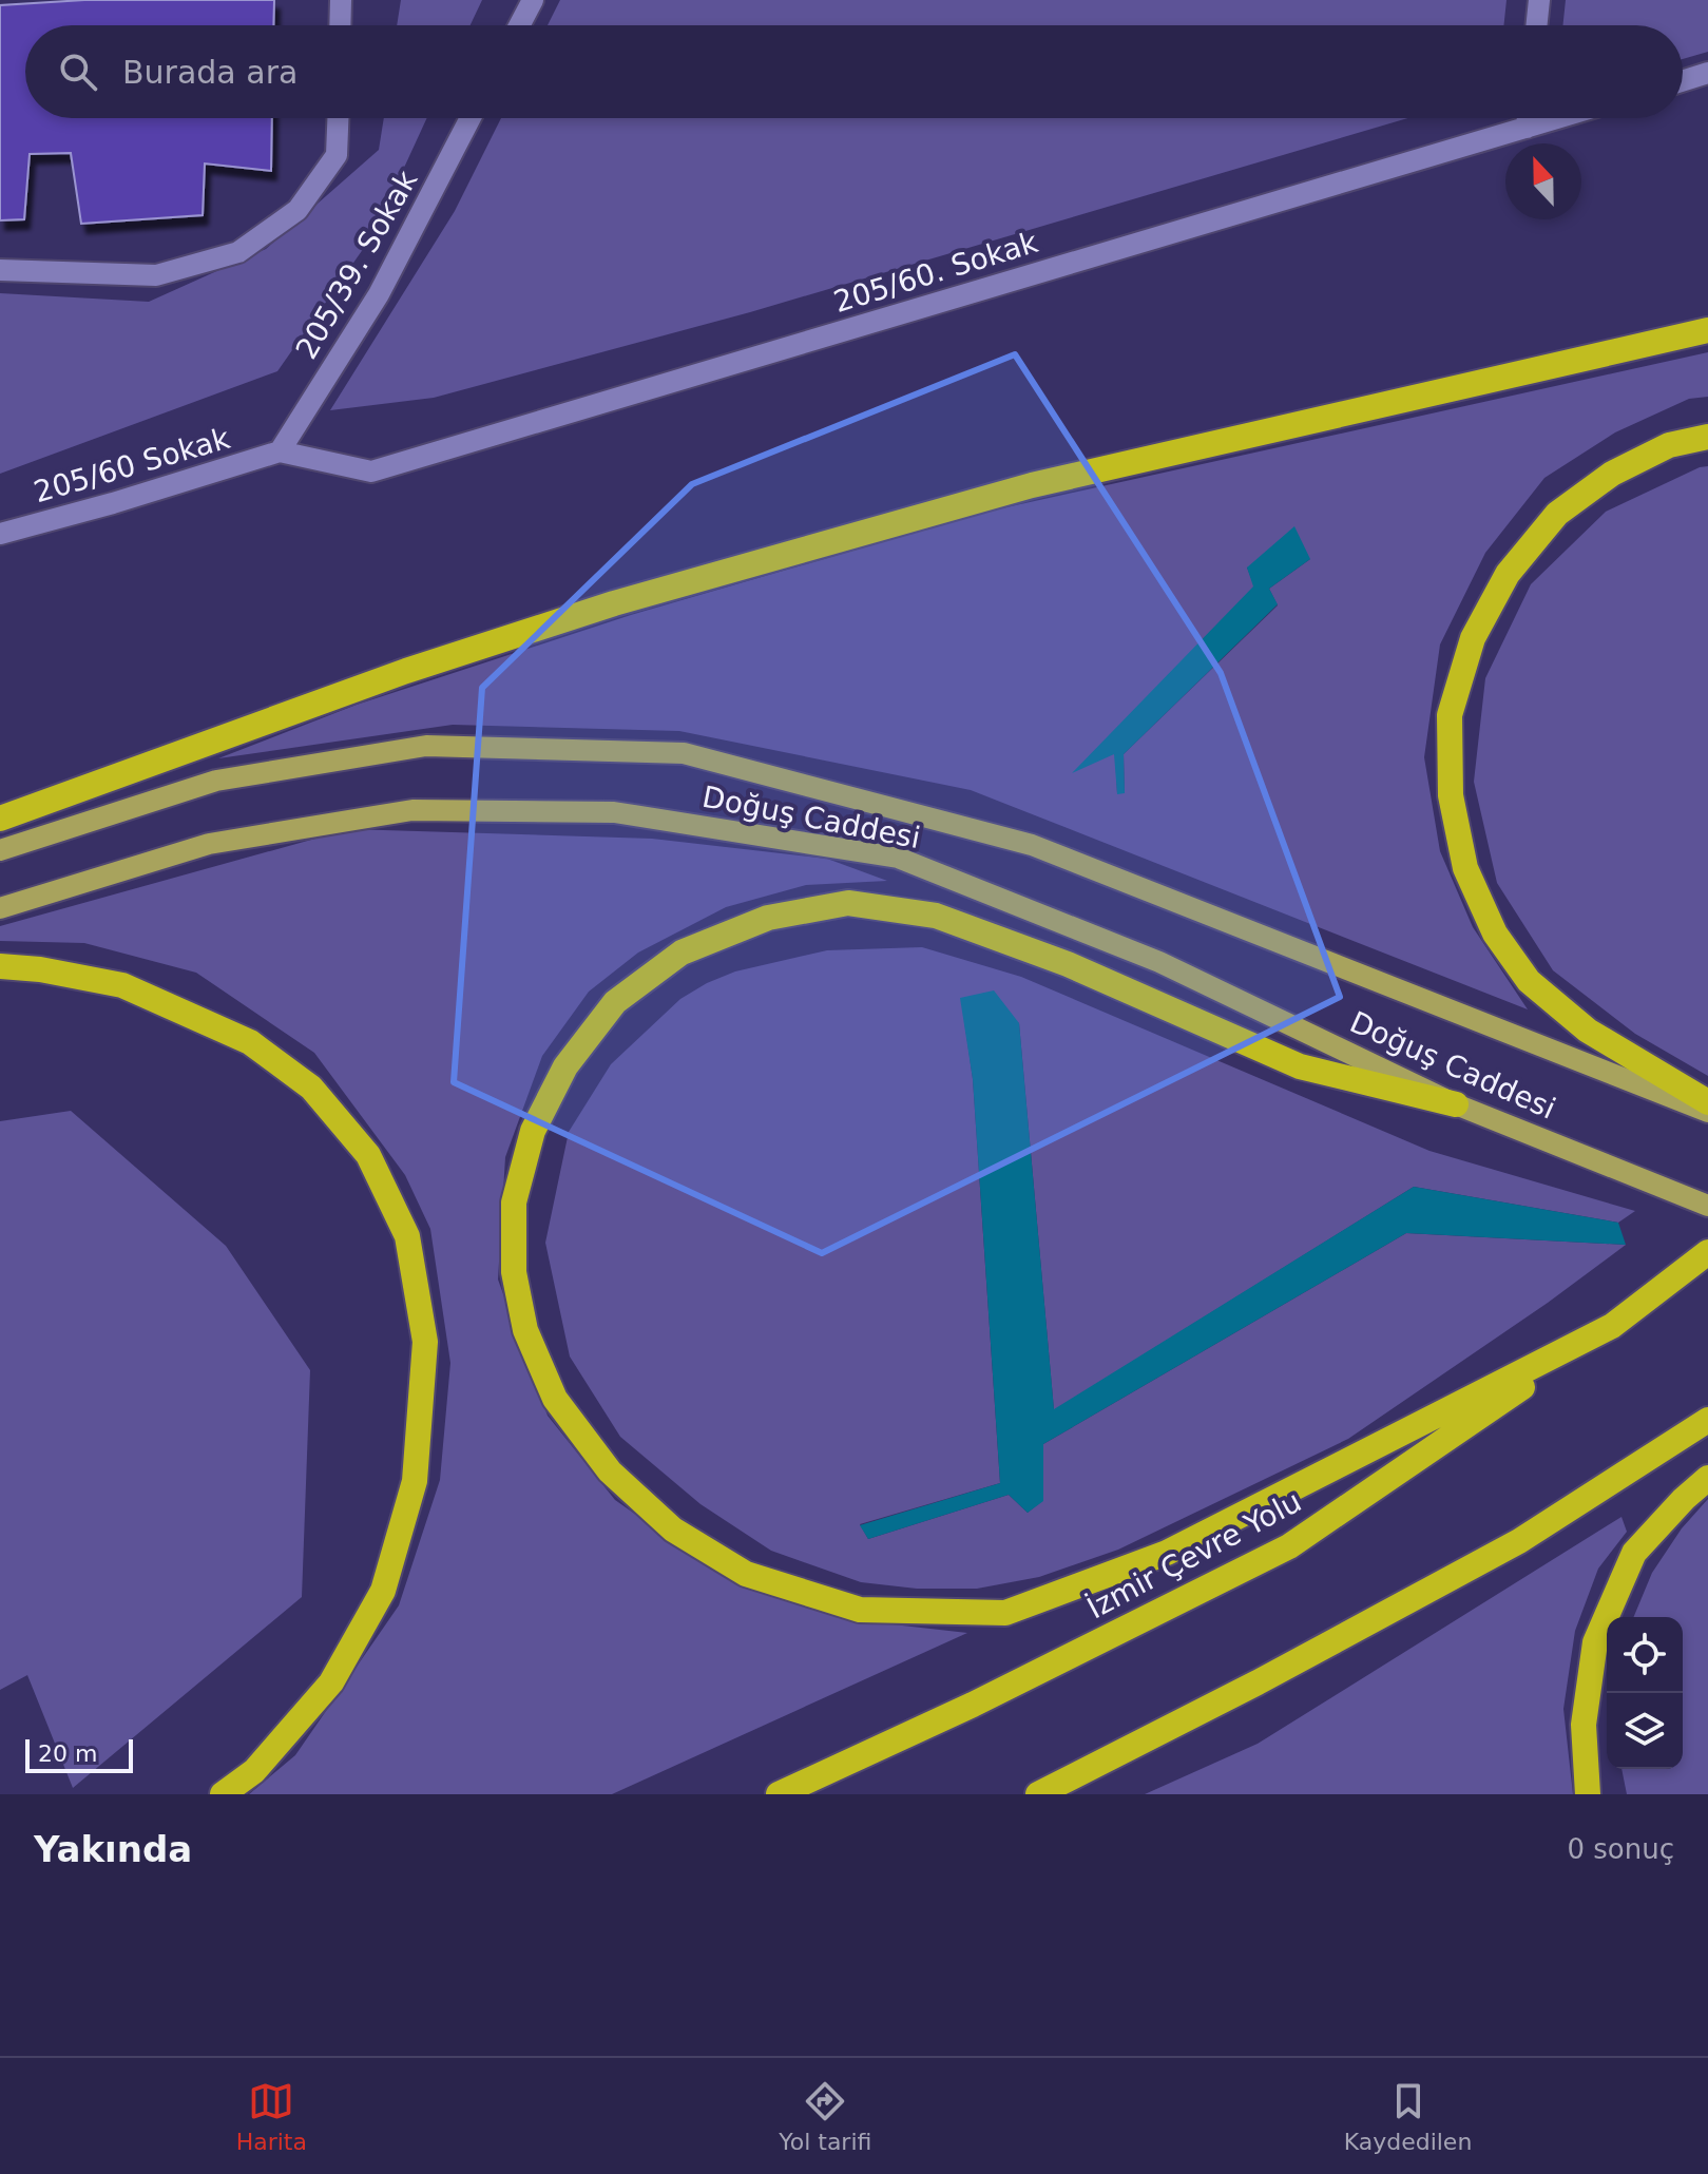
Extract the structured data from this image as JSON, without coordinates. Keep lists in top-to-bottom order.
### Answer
{
  "streets": {
    "highway": ["İzmir Çevre Yolu"],
    "main road": ["Doğuş Caddesi"],
    "street": ["205/39. Sokak", "205/60. Sokak", "205/60 Sokak"]
  },
  "crossings": [
    ["205/39. Sokak", "205/60. Sokak"],
    ["205/39. Sokak", "205/60 Sokak"],
    ["205/60. Sokak", "205/60 Sokak"]
  ],
  "scale_bar": "20 m",
  "north": "top",
  "page": {
    "search": "Burada ara",
    "scale": "20 m",
    "heading": ["Yakında", "0 sonuç"],
    "nav": ["Harita", "Yol tarifi", "Kaydedilen"]
  }
}
